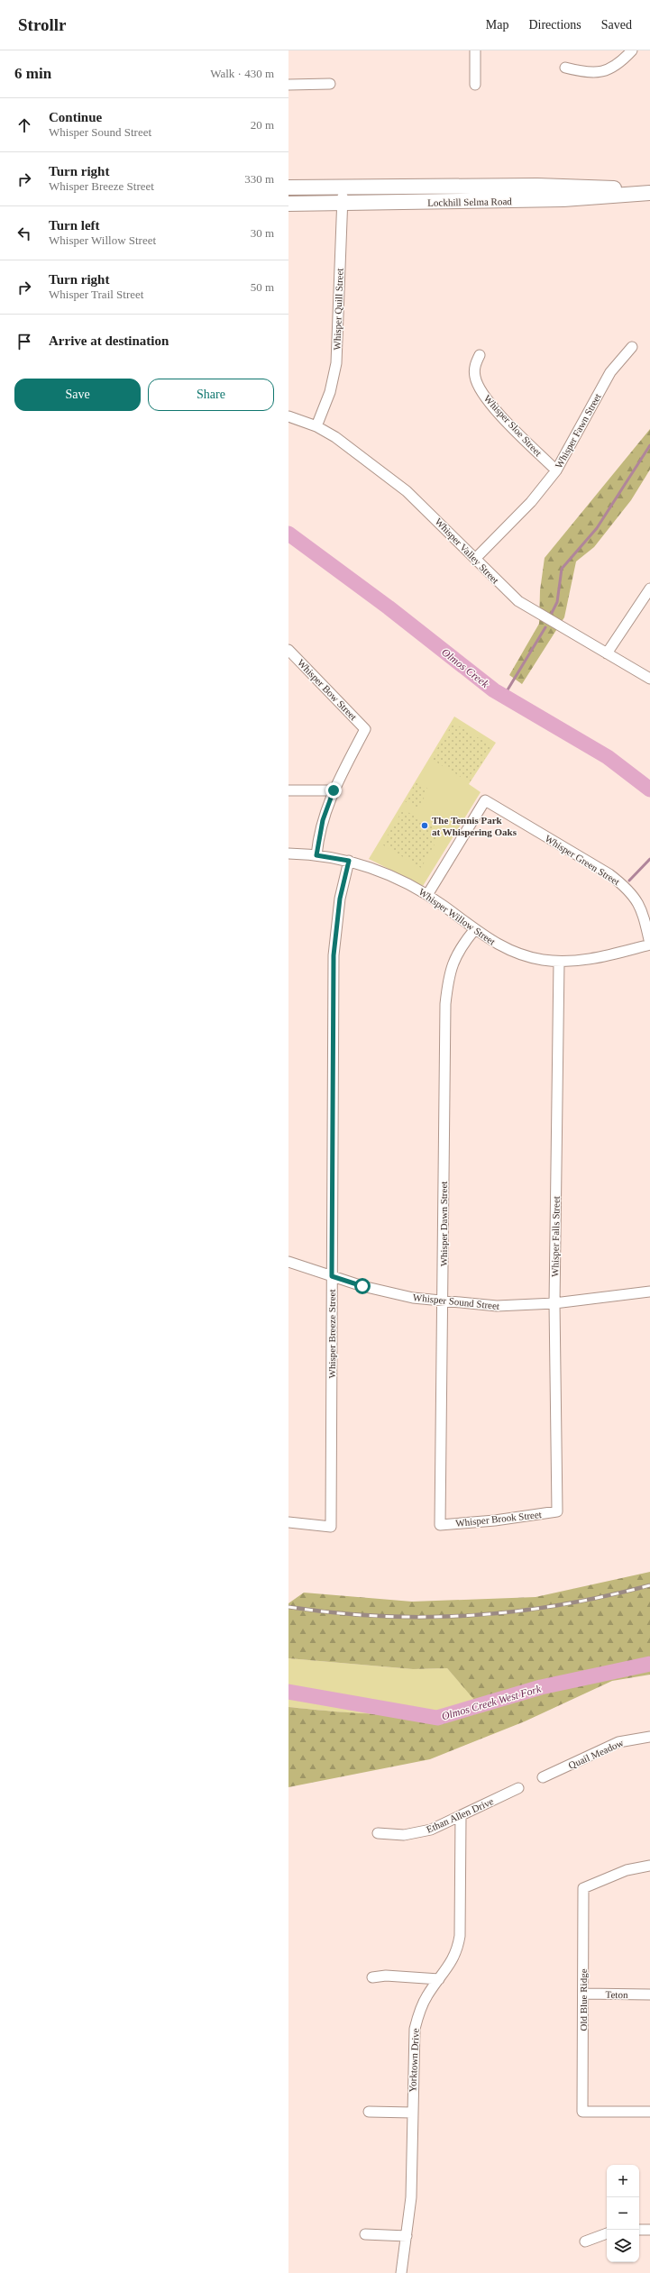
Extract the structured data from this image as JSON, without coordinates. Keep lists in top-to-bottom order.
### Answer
{
  "streets": {
    "main road": ["Lockhill Selma Road"],
    "street": [
      "Whisper Quill Street",
      "Whisper Sloe Street",
      "Whisper Fawn Street",
      "Whisper Valley Street",
      "Whisper Bow Street",
      "Whisper Green Street",
      "Whisper Willow Street",
      "Whisper Dawn Street",
      "Whisper Falls Street",
      "Whisper Sound Street",
      "Whisper Breeze Street",
      "Whisper Brook Street",
      "Quail Meadow",
      "Ethan Allen Drive",
      "Teton",
      "Old Blue Ridge",
      "Yorktown Drive"
    ]
  },
  "crossings": [
    ["Lockhill Selma Road", "Whisper Quill Street"],
    ["Whisper Quill Street", "Whisper Valley Street"],
    ["Whisper Sloe Street", "Whisper Fawn Street"],
    ["Whisper Fawn Street", "Whisper Valley Street"],
    ["Whisper Green Street", "Whisper Willow Street"],
    ["Whisper Willow Street", "Whisper Dawn Street"],
    ["Whisper Willow Street", "Whisper Falls Street"],
    ["Whisper Willow Street", "Whisper Breeze Street"],
    ["Whisper Dawn Street", "Whisper Sound Street"],
    ["Whisper Dawn Street", "Whisper Brook Street"],
    ["Whisper Falls Street", "Whisper Sound Street"],
    ["Whisper Falls Street", "Whisper Brook Street"],
    ["Whisper Sound Street", "Whisper Breeze Street"],
    ["Ethan Allen Drive", "Yorktown Drive"],
    ["Teton", "Old Blue Ridge"]
  ],
  "water": ["Olmos Creek", "Olmos Creek West Fork"],
  "places": ["The Tennis Park at Whispering Oaks"],
  "page": {
    "header": "Strollr",
    "nav": ["Map", "Directions", "Saved"],
    "heading": ["6 min", "Walk · 430 m"],
    "list": [
      ["Continue", "Whisper Sound Street", "20 m"],
      ["Turn right", "Whisper Breeze Street", "330 m"],
      ["Turn left", "Whisper Willow Street", "30 m"],
      ["Turn right", "Whisper Trail Street", "50 m"],
      "Arrive at destination"
    ],
    "buttons": ["Save", "Share"],
    "map_buttons": ["+", "−"]
  }
}
